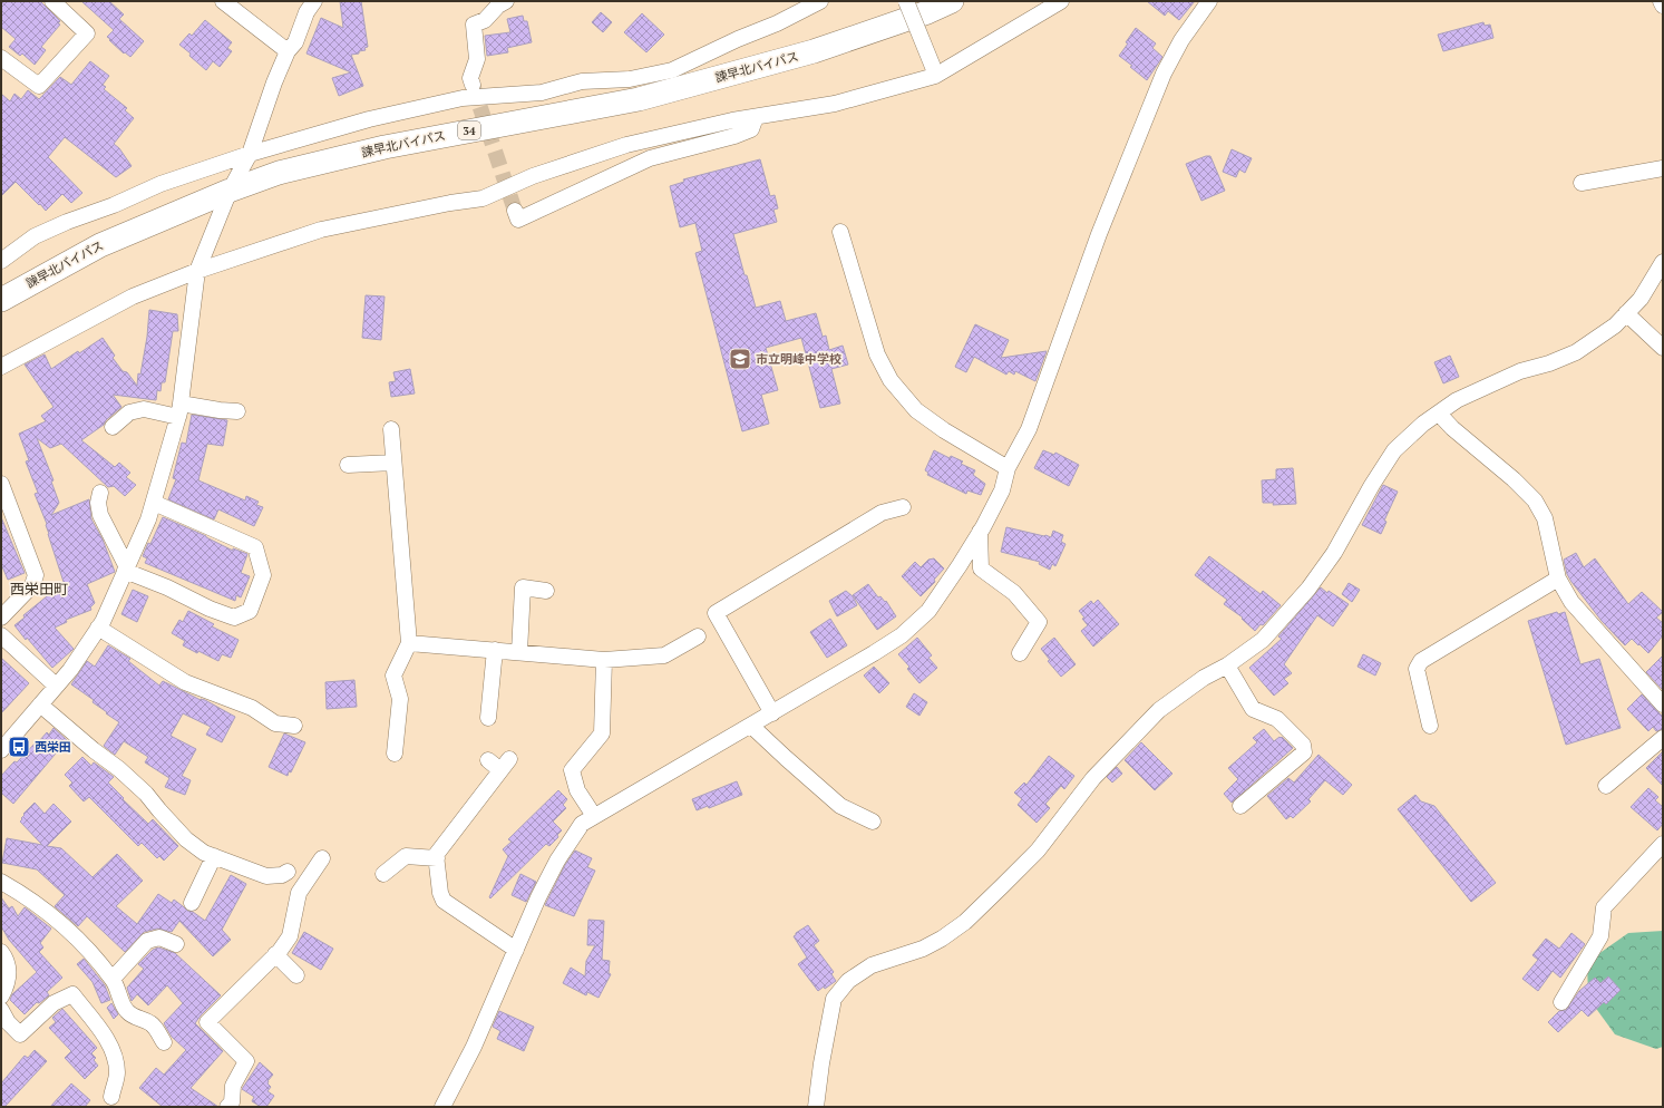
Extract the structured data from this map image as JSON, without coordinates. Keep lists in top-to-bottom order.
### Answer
{
  "streets": {
    "highway": ["諫早北バイパス", "34"]
  },
  "districts": ["西栄田町"],
  "places": {
    "school or university": ["市立明峰中学校"],
    "bus stop": ["西栄田"]
  }
}
